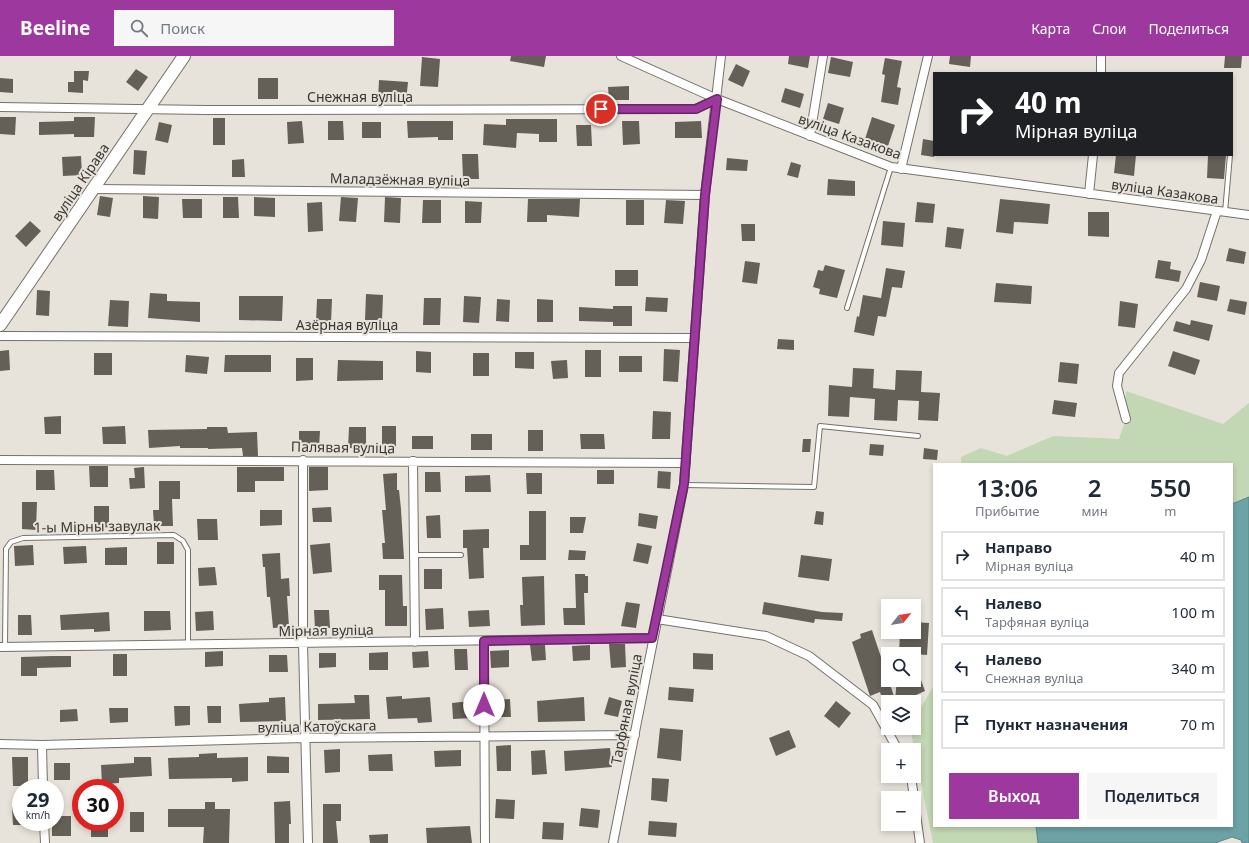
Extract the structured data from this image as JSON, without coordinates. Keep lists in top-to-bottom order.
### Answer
{
  "streets": {
    "main road": ["вуліца Кірава"],
    "street": [
      "Снежная вуліца",
      "вуліца Казакова",
      "Маладзёжная вуліца",
      "Азёрная вуліца",
      "Палявая вуліца",
      "Мірная вуліца",
      "Тарфяная вуліца",
      "вуліца Катоўскага"
    ],
    "lane": ["1-ы Мірны завулак"]
  },
  "crossings": [
    ["Снежная вуліца", "вуліца Казакова"],
    ["Снежная вуліца", "вуліца Кірава"],
    ["Снежная вуліца", "Тарфяная вуліца"],
    ["вуліца Казакова", "Тарфяная вуліца"],
    ["Маладзёжная вуліца", "вуліца Кірава"],
    ["Маладзёжная вуліца", "Тарфяная вуліца"],
    ["Азёрная вуліца", "Тарфяная вуліца"],
    ["Палявая вуліца", "Тарфяная вуліца"],
    ["1-ы Мірны завулак", "Мірная вуліца"],
    ["Мірная вуліца", "Тарфяная вуліца"],
    ["Тарфяная вуліца", "вуліца Катоўскага"]
  ],
  "north": "top right",
  "page": {
    "header": "Beeline",
    "search": "Поиск",
    "nav": ["Карта", "Слои", "Поделиться"],
    "turn": ["40 m", "Мірная вуліца"],
    "eta": [
      "13:06",
      "Прибытие",
      "2",
      "мин",
      "550",
      "m"
    ],
    "list": [
      {
        "name": "Направо",
        "note": "Мірная вуліца",
        "value": "40 m"
      },
      {
        "name": "Налево",
        "note": "Тарфяная вуліца",
        "value": "100 m"
      },
      {
        "name": "Налево",
        "note": "Снежная вуліца",
        "value": "340 m"
      },
      {
        "name": "Пункт назначения",
        "value": "70 m"
      }
    ],
    "map_buttons": ["+", "−"],
    "buttons": ["Выход", "Поделиться"],
    "speed": "29 km/h",
    "limit": "30"
  }
}
